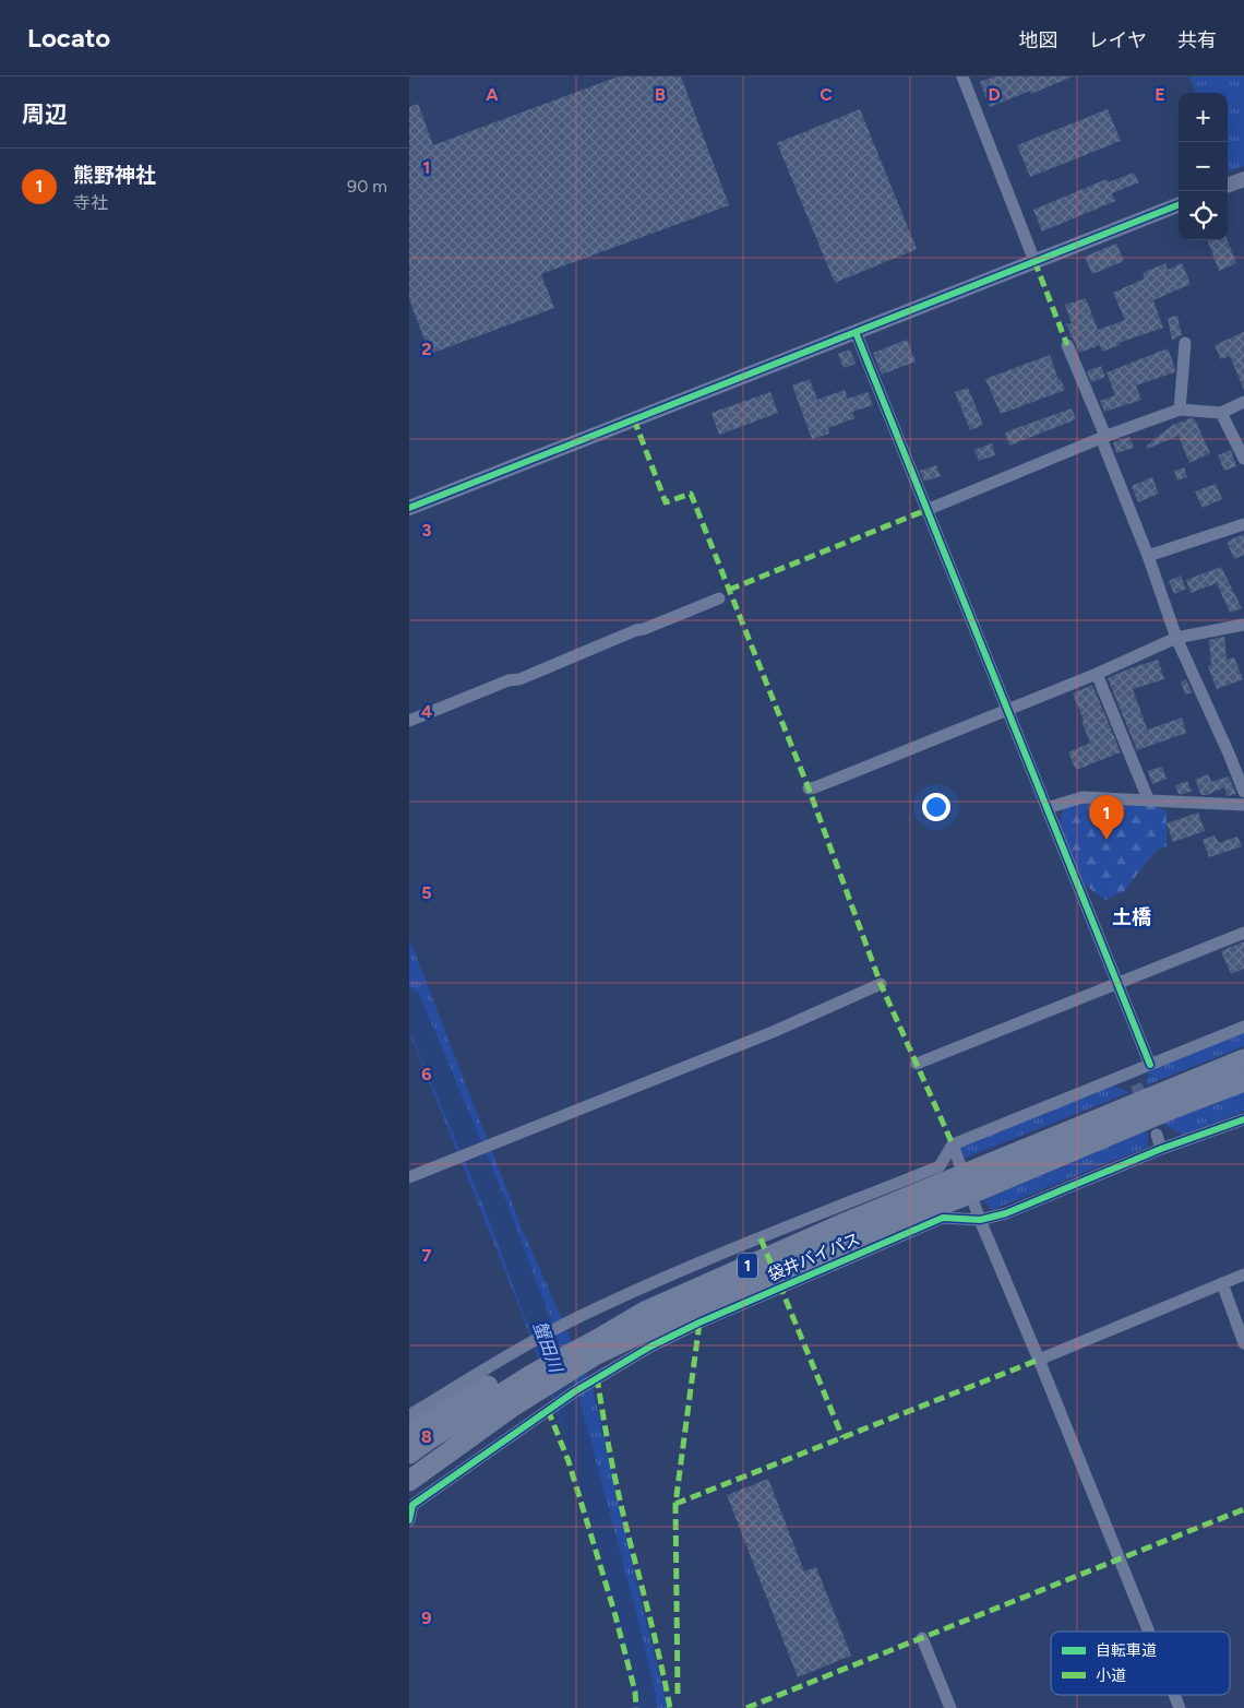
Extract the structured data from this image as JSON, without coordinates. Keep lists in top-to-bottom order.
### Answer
{
  "streets": {
    "highway": ["袋井バイパス", "1"]
  },
  "districts": ["土橋"],
  "water": ["蟹田川"],
  "legend": ["自転車道", "小道"],
  "page": {
    "header": "Locato",
    "nav": ["地図", "レイヤ", "共有"],
    "heading": "周辺",
    "map_buttons": ["+", "−"],
    "list": [
      {
        "mark": "1",
        "name": "熊野神社",
        "note": "寺社",
        "value": "90 m"
      }
    ],
    "pins": "1"
  },
  "grid": {
    "columns": [
      "A",
      "B",
      "C",
      "D",
      "E"
    ],
    "rows": [
      "1",
      "2",
      "3",
      "4",
      "5",
      "6",
      "7",
      "8",
      "9"
    ]
  }
}
